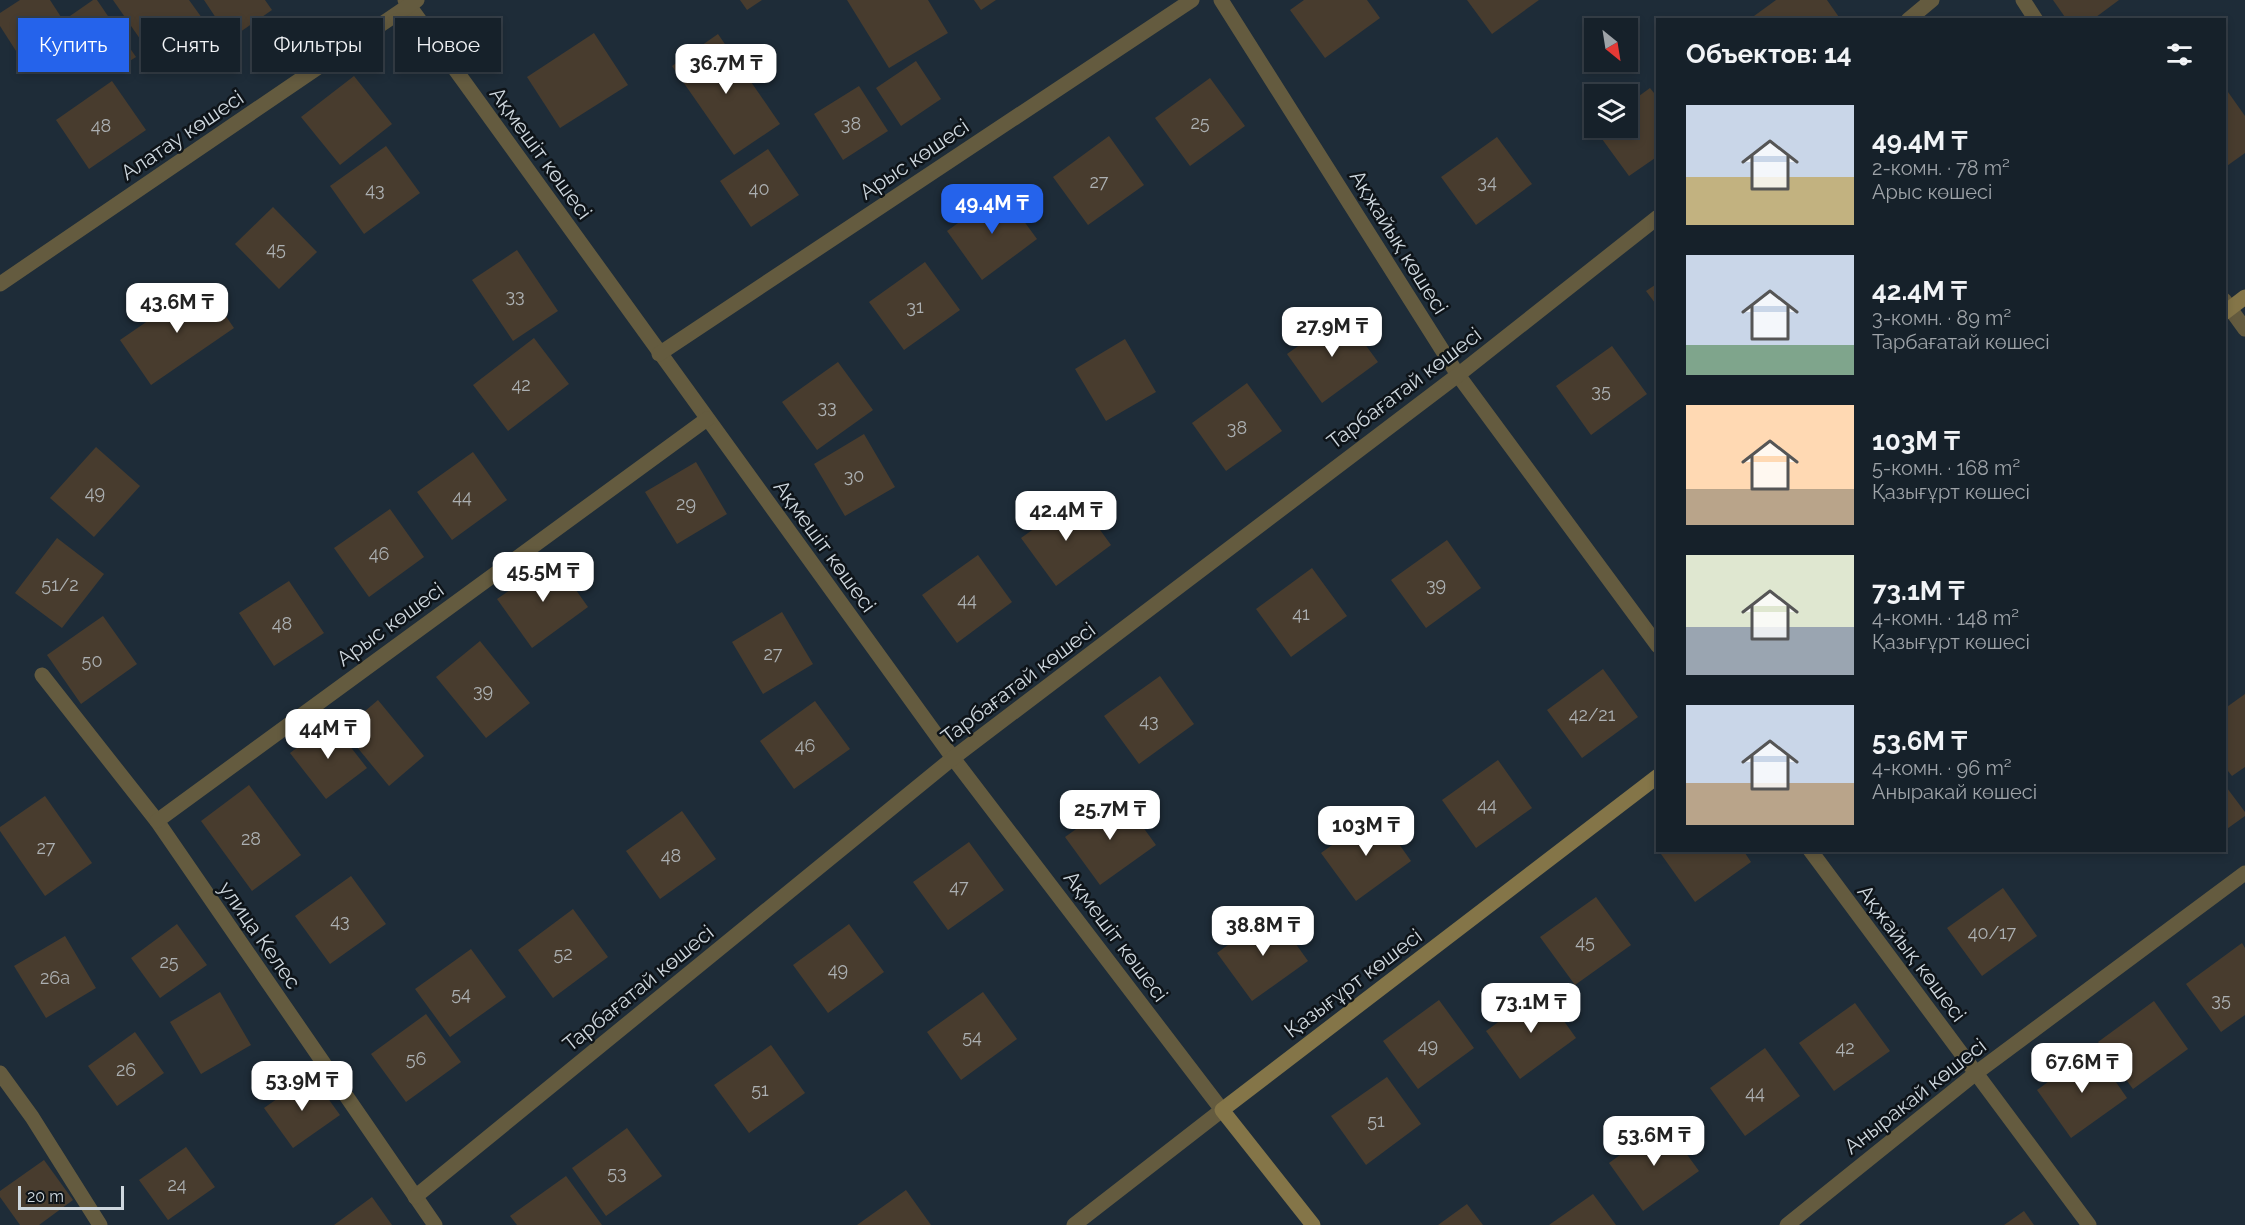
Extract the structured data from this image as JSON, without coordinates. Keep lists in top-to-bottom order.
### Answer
{
  "streets": {
    "street": [
      "Алатау көшесі",
      "Ақмешіт көшесі",
      "Арыс көшесі",
      "Ақжайық көшесі",
      "Тарбағатай көшесі",
      "улица Келеc",
      "Қазығұрт көшесі",
      "Аныракай көшесі"
    ]
  },
  "crossings": [
    ["Алатау көшесі", "Ақмешіт көшесі"],
    ["Ақмешіт көшесі", "Арыс көшесі"],
    ["Ақмешіт көшесі", "Тарбағатай көшесі"],
    ["Ақмешіт көшесі", "Қазығұрт көшесі"],
    ["Арыс көшесі", "улица Келеc"],
    ["Ақжайық көшесі", "Тарбағатай көшесі"],
    ["Ақжайық көшесі", "Аныракай көшесі"],
    ["Тарбағатай көшесі", "улица Келеc"]
  ],
  "house_numbers": [
    "25",
    "38",
    "48",
    "27",
    "34",
    "40",
    "43",
    "45",
    "33",
    "31",
    "42",
    "35",
    "33",
    "38",
    "30",
    "49",
    "44",
    "29",
    "46",
    "51/2",
    "39",
    "44",
    "41",
    "48",
    "27",
    "50",
    "39",
    "42/21",
    "43",
    "46",
    "44",
    "28",
    "27",
    "48",
    "47",
    "43",
    "40/17",
    "45",
    "52",
    "25",
    "49",
    "26а",
    "54",
    "35",
    "54",
    "49",
    "42",
    "56",
    "26",
    "51",
    "44",
    "51",
    "53",
    "24"
  ],
  "scale_bar": "20 m",
  "north": "bottom right",
  "page": {
    "chip": [
      "Купить",
      "Снять",
      "Фильтры",
      "Новое"
    ],
    "heading": "Объектов: 14",
    "price": [
      "36.7M ₸",
      "49.4M ₸",
      "43.6M ₸",
      "27.9M ₸",
      "42.4M ₸",
      "45.5M ₸",
      "44M ₸",
      "25.7M ₸",
      "103M ₸",
      "38.8M ₸",
      "73.1M ₸",
      "67.6M ₸",
      "53.9M ₸",
      "53.6M ₸"
    ],
    "list": [
      {
        "name": "49.4M ₸",
        "note": "2-комн. · 78 m² · Арыс көшесі"
      },
      {
        "name": "42.4M ₸",
        "note": "3-комн. · 89 m² · Тарбағатай көшесі"
      },
      {
        "name": "103M ₸",
        "note": "5-комн. · 168 m² · Қазығұрт көшесі"
      },
      {
        "name": "73.1M ₸",
        "note": "4-комн. · 148 m² · Қазығұрт көшесі"
      },
      {
        "name": "53.6M ₸",
        "note": "4-комн. · 96 m² · Аныракай көшесі"
      }
    ],
    "scale": "20 m"
  }
}
